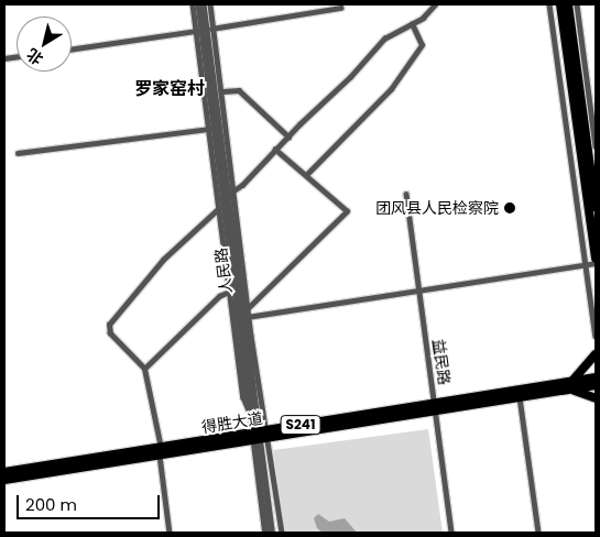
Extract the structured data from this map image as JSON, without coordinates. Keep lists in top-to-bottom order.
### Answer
{
  "streets": {
    "main road": ["得胜大道", "S241"],
    "street": ["人民路", "益民路"]
  },
  "crossings": [
    ["人民路", "得胜大道"],
    ["益民路", "得胜大道"]
  ],
  "districts": ["罗家窑村"],
  "places": ["团风县人民检察院"],
  "scale_bar": "200 m",
  "north": "bottom left"
}
